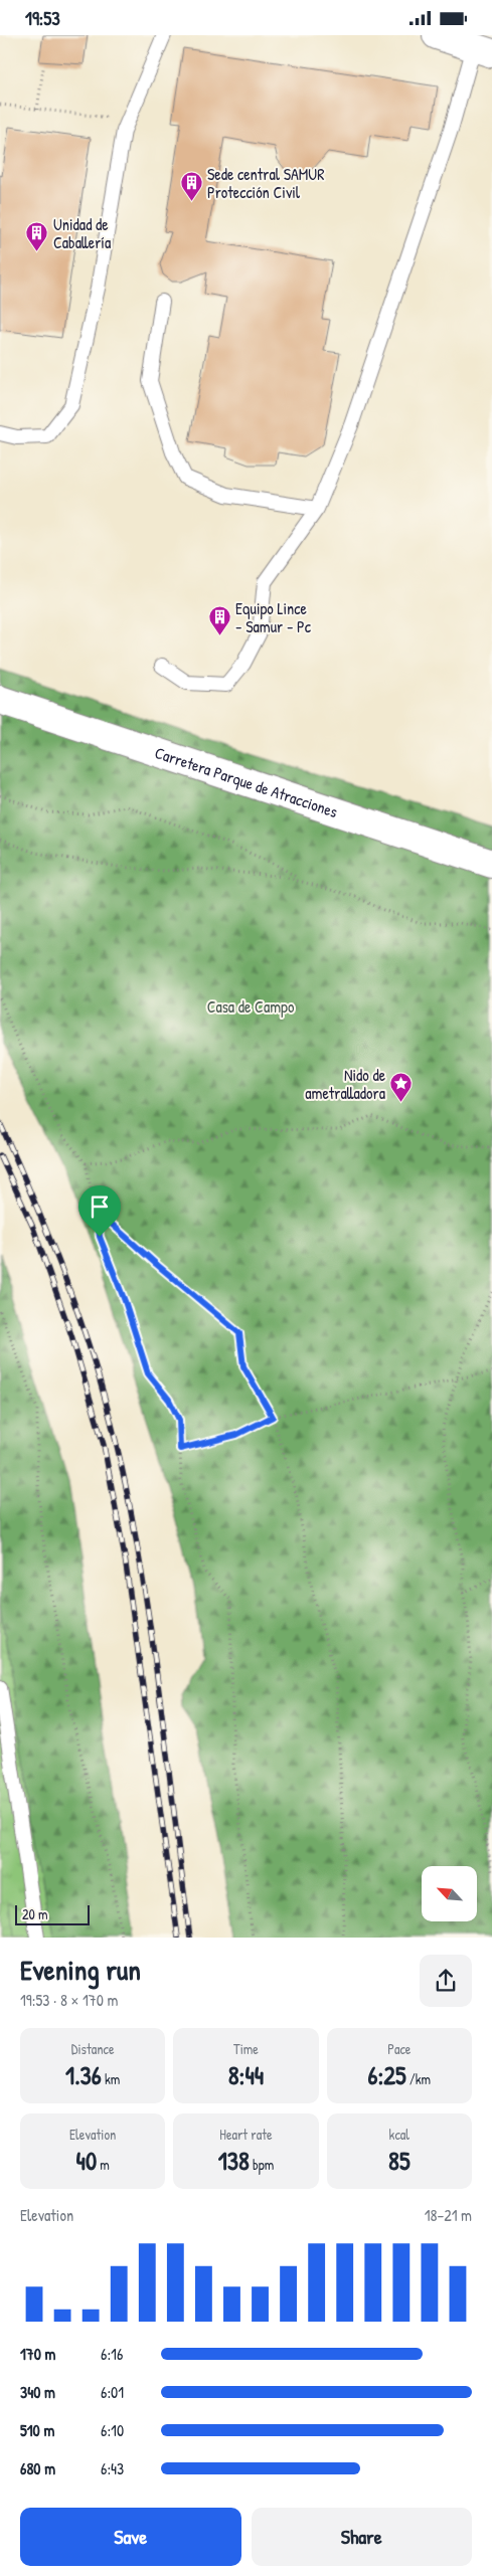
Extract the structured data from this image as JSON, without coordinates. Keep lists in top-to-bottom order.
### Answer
{
  "streets": {
    "street": ["Carretera Parque de Atracciones"]
  },
  "parks": ["Casa de Campo"],
  "places": {
    "building": ["Sede central SAMUR Protección Civil", "Unidad de Caballería", "Equipo Lince - Samur - Pc"],
    "place": ["Nido de ametralladora"]
  },
  "scale_bar": "20 m",
  "north": "top left",
  "page": {
    "status": "19:53",
    "scale": "20 m",
    "heading": ["Evening run", "19:53 · 8 × 170 m"],
    "stats": [
      ["Distance", "1.36 km"],
      ["Time", "8:44"],
      ["Pace", "6:25 /km"],
      ["Elevation", "40 m"],
      ["Heart rate", "138 bpm"],
      ["kcal", "85"]
    ],
    "chart": ["Elevation", "18–21 m"],
    "list": [
      {
        "name": "170 m",
        "note": "6:16"
      },
      {
        "name": "340 m",
        "note": "6:01"
      },
      {
        "name": "510 m",
        "note": "6:10"
      },
      {
        "name": "680 m",
        "note": "6:43"
      }
    ],
    "buttons": ["Save", "Share"]
  }
}
